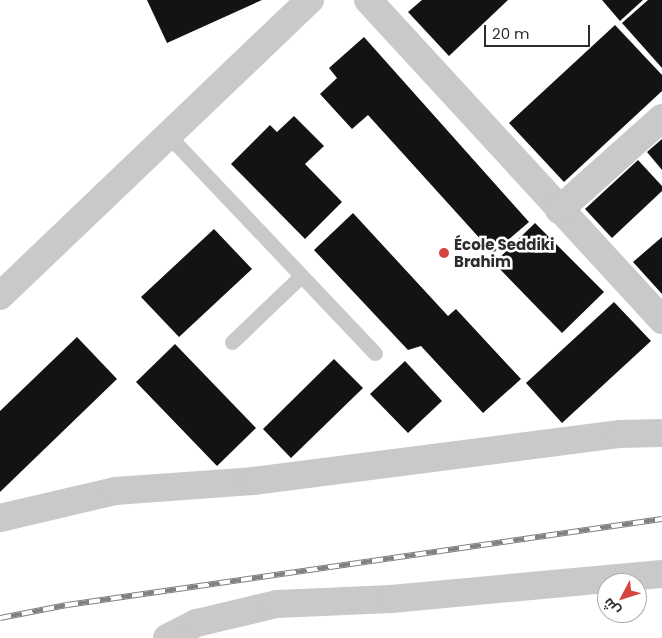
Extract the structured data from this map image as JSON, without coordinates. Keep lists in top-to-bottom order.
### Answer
{
  "places": ["École Seddiki Brahim"],
  "scale_bar": "20 m",
  "north": "bottom left"
}
